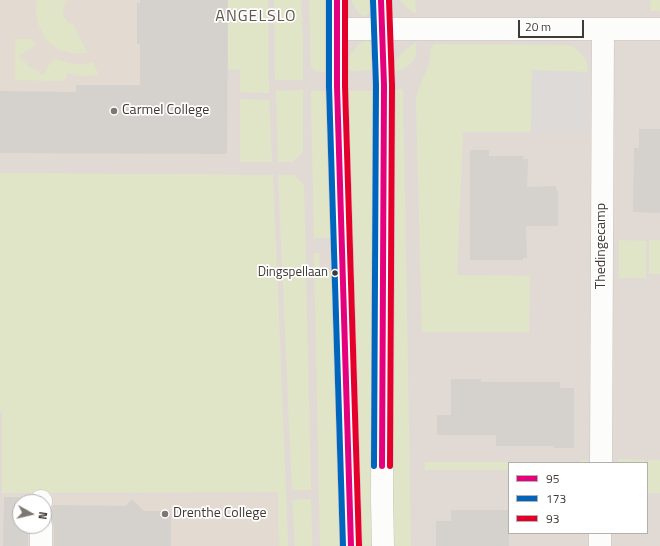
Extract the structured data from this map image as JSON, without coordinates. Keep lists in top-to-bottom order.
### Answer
{
  "streets": {
    "street": ["Thedingecamp"]
  },
  "districts": ["ANGELSLO"],
  "places": ["Carmel College", "Dingspellaan", "Drenthe College"],
  "lines": ["transit line 95", "transit line 173", "transit line 93"],
  "legend": ["95", "173", "93"],
  "scale_bar": "20 m",
  "north": "right"
}
